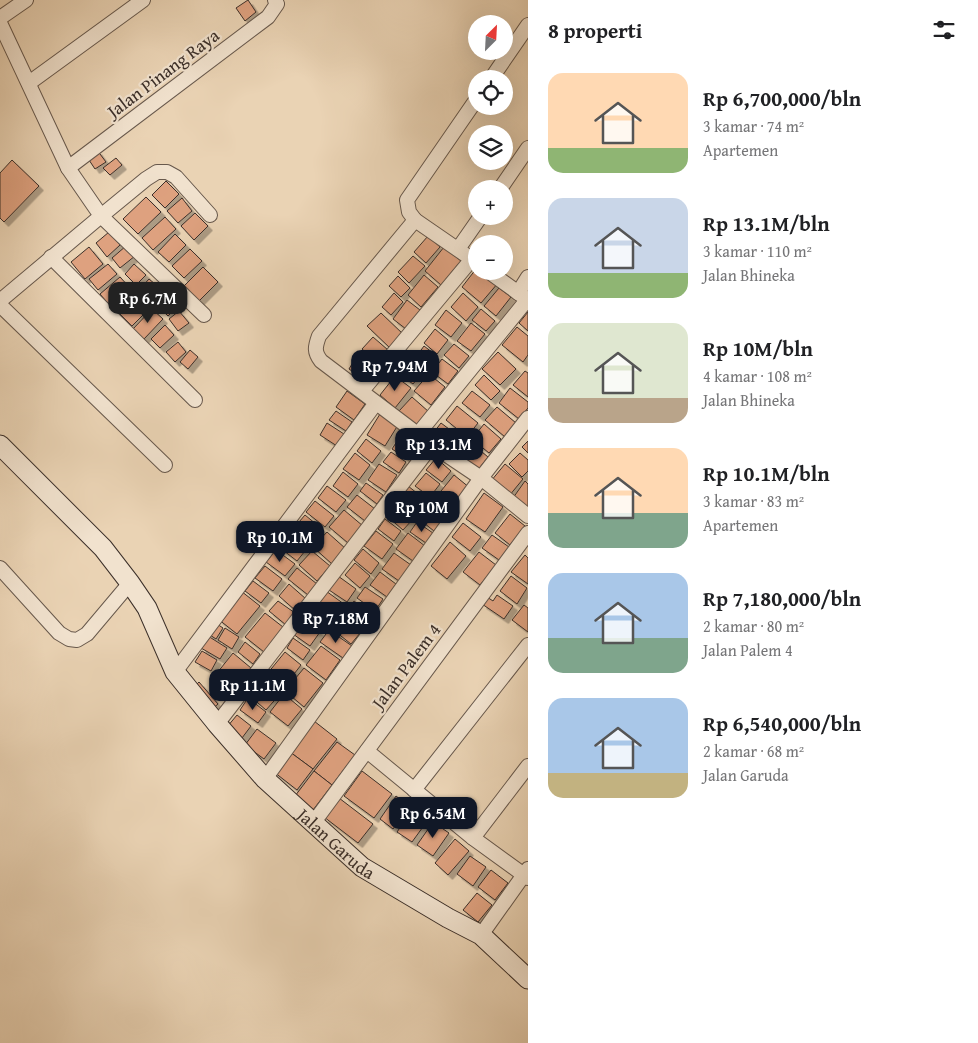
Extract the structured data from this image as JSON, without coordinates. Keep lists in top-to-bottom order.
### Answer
{
  "streets": {
    "street": ["Jalan Pinang Raya", "Jalan Palem 4", "Jalan Garuda"]
  },
  "crossings": [
    ["Jalan Palem 4", "Jalan Garuda"]
  ],
  "north": "top right",
  "page": {
    "heading": "8 properti",
    "map_buttons": ["+", "−"],
    "list": [
      {
        "name": "Rp 6,700,000/bln",
        "note": "3 kamar · 74 m² · Apartemen"
      },
      {
        "name": "Rp 13.1M/bln",
        "note": "3 kamar · 110 m² · Jalan Bhineka"
      },
      {
        "name": "Rp 10M/bln",
        "note": "4 kamar · 108 m² · Jalan Bhineka"
      },
      {
        "name": "Rp 10.1M/bln",
        "note": "3 kamar · 83 m² · Apartemen"
      },
      {
        "name": "Rp 7,180,000/bln",
        "note": "2 kamar · 80 m² · Jalan Palem 4"
      },
      {
        "name": "Rp 6,540,000/bln",
        "note": "2 kamar · 68 m² · Jalan Garuda"
      }
    ],
    "price": [
      "Rp 6.7M",
      "Rp 7.94M",
      "Rp 13.1M",
      "Rp 10M",
      "Rp 10.1M",
      "Rp 7.18M",
      "Rp 11.1M",
      "Rp 6.54M"
    ]
  }
}
